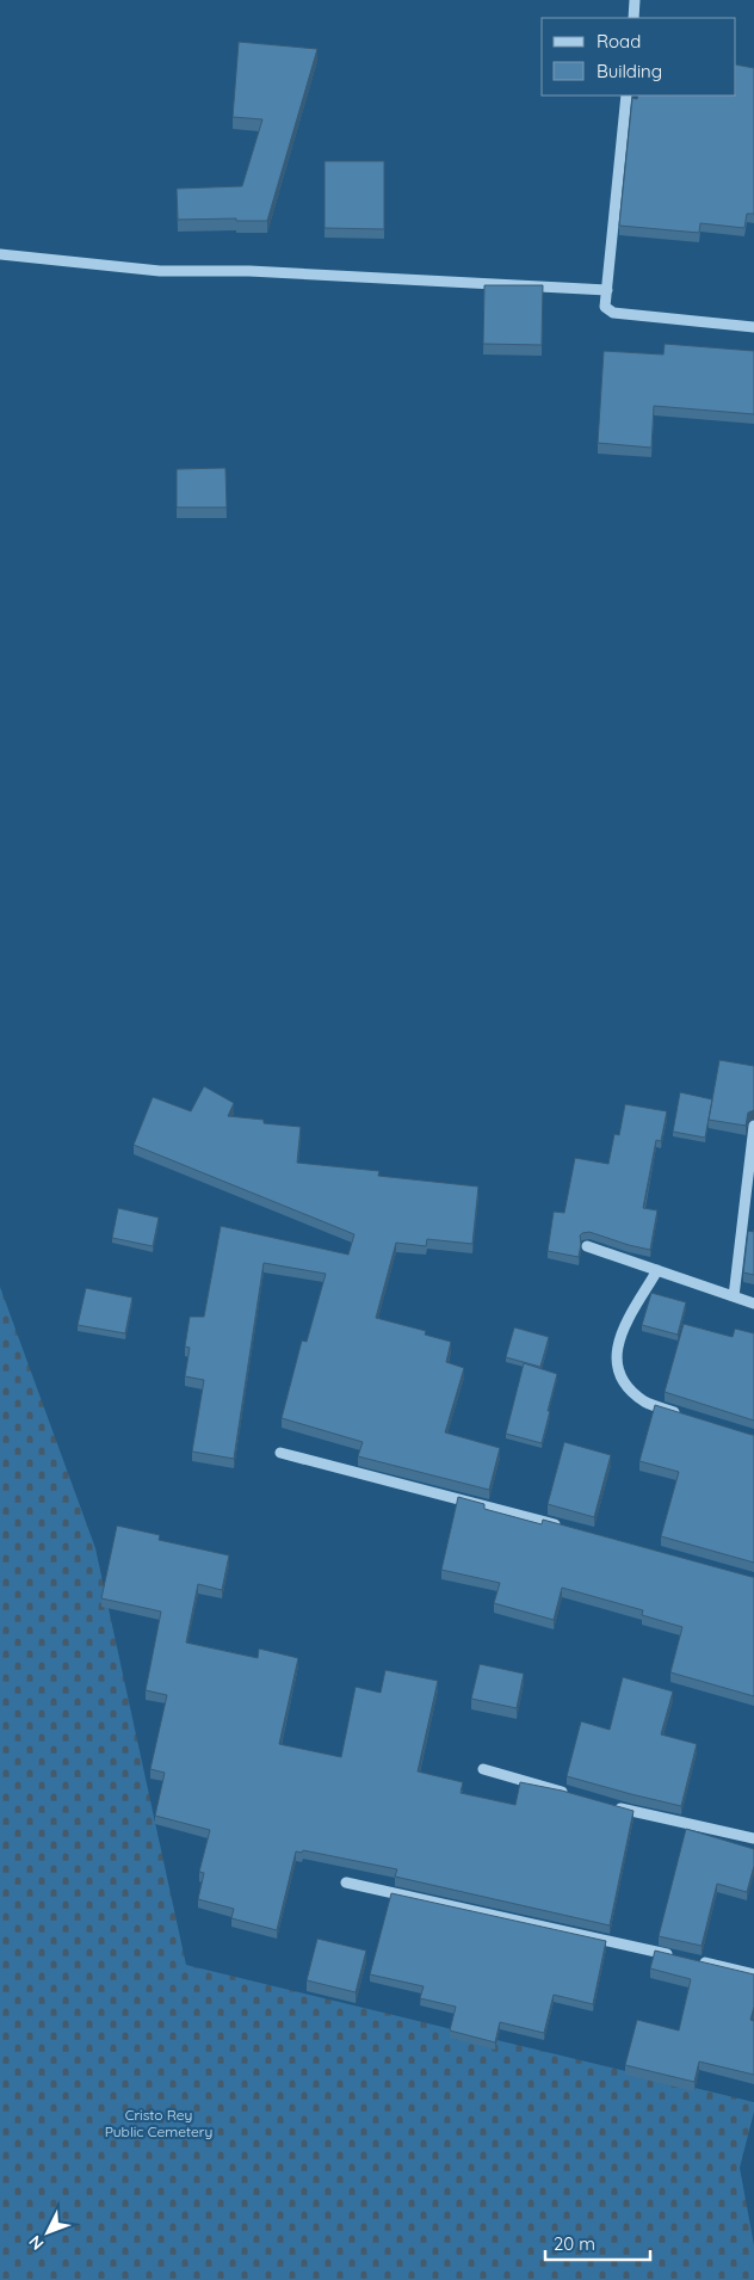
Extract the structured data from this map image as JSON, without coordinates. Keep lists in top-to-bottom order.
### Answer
{
  "parks": ["Cristo Rey Public Cemetery"],
  "legend": ["Road", "Building"],
  "scale_bar": "20 m",
  "north": "bottom left"
}
